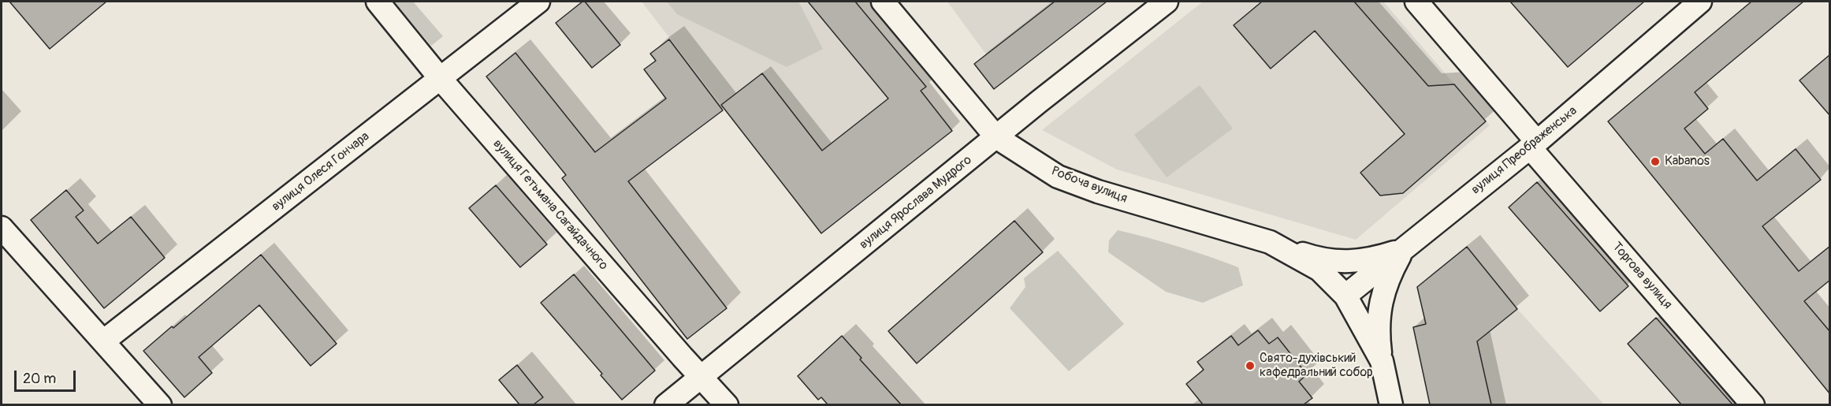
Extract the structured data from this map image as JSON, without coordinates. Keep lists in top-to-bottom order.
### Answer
{
  "streets": {
    "street": [
      "вулиця Преображенська",
      "вулиця Олеся Гончара",
      "Робоча вулиця",
      "вулиця Ярослава Мудрого",
      "вулиця Гетьмана Сагайдачного",
      "Торгова вулиця"
    ]
  },
  "crossings": [
    ["вулиця Преображенська", "Робоча вулиця"],
    ["вулиця Преображенська", "Торгова вулиця"],
    ["вулиця Олеся Гончара", "вулиця Гетьмана Сагайдачного"],
    ["Робоча вулиця", "вулиця Ярослава Мудрого"],
    ["вулиця Ярослава Мудрого", "вулиця Гетьмана Сагайдачного"]
  ],
  "places": ["Kabanos", "Свято-духівський кафедральний собор"],
  "scale_bar": "20 m"
}
